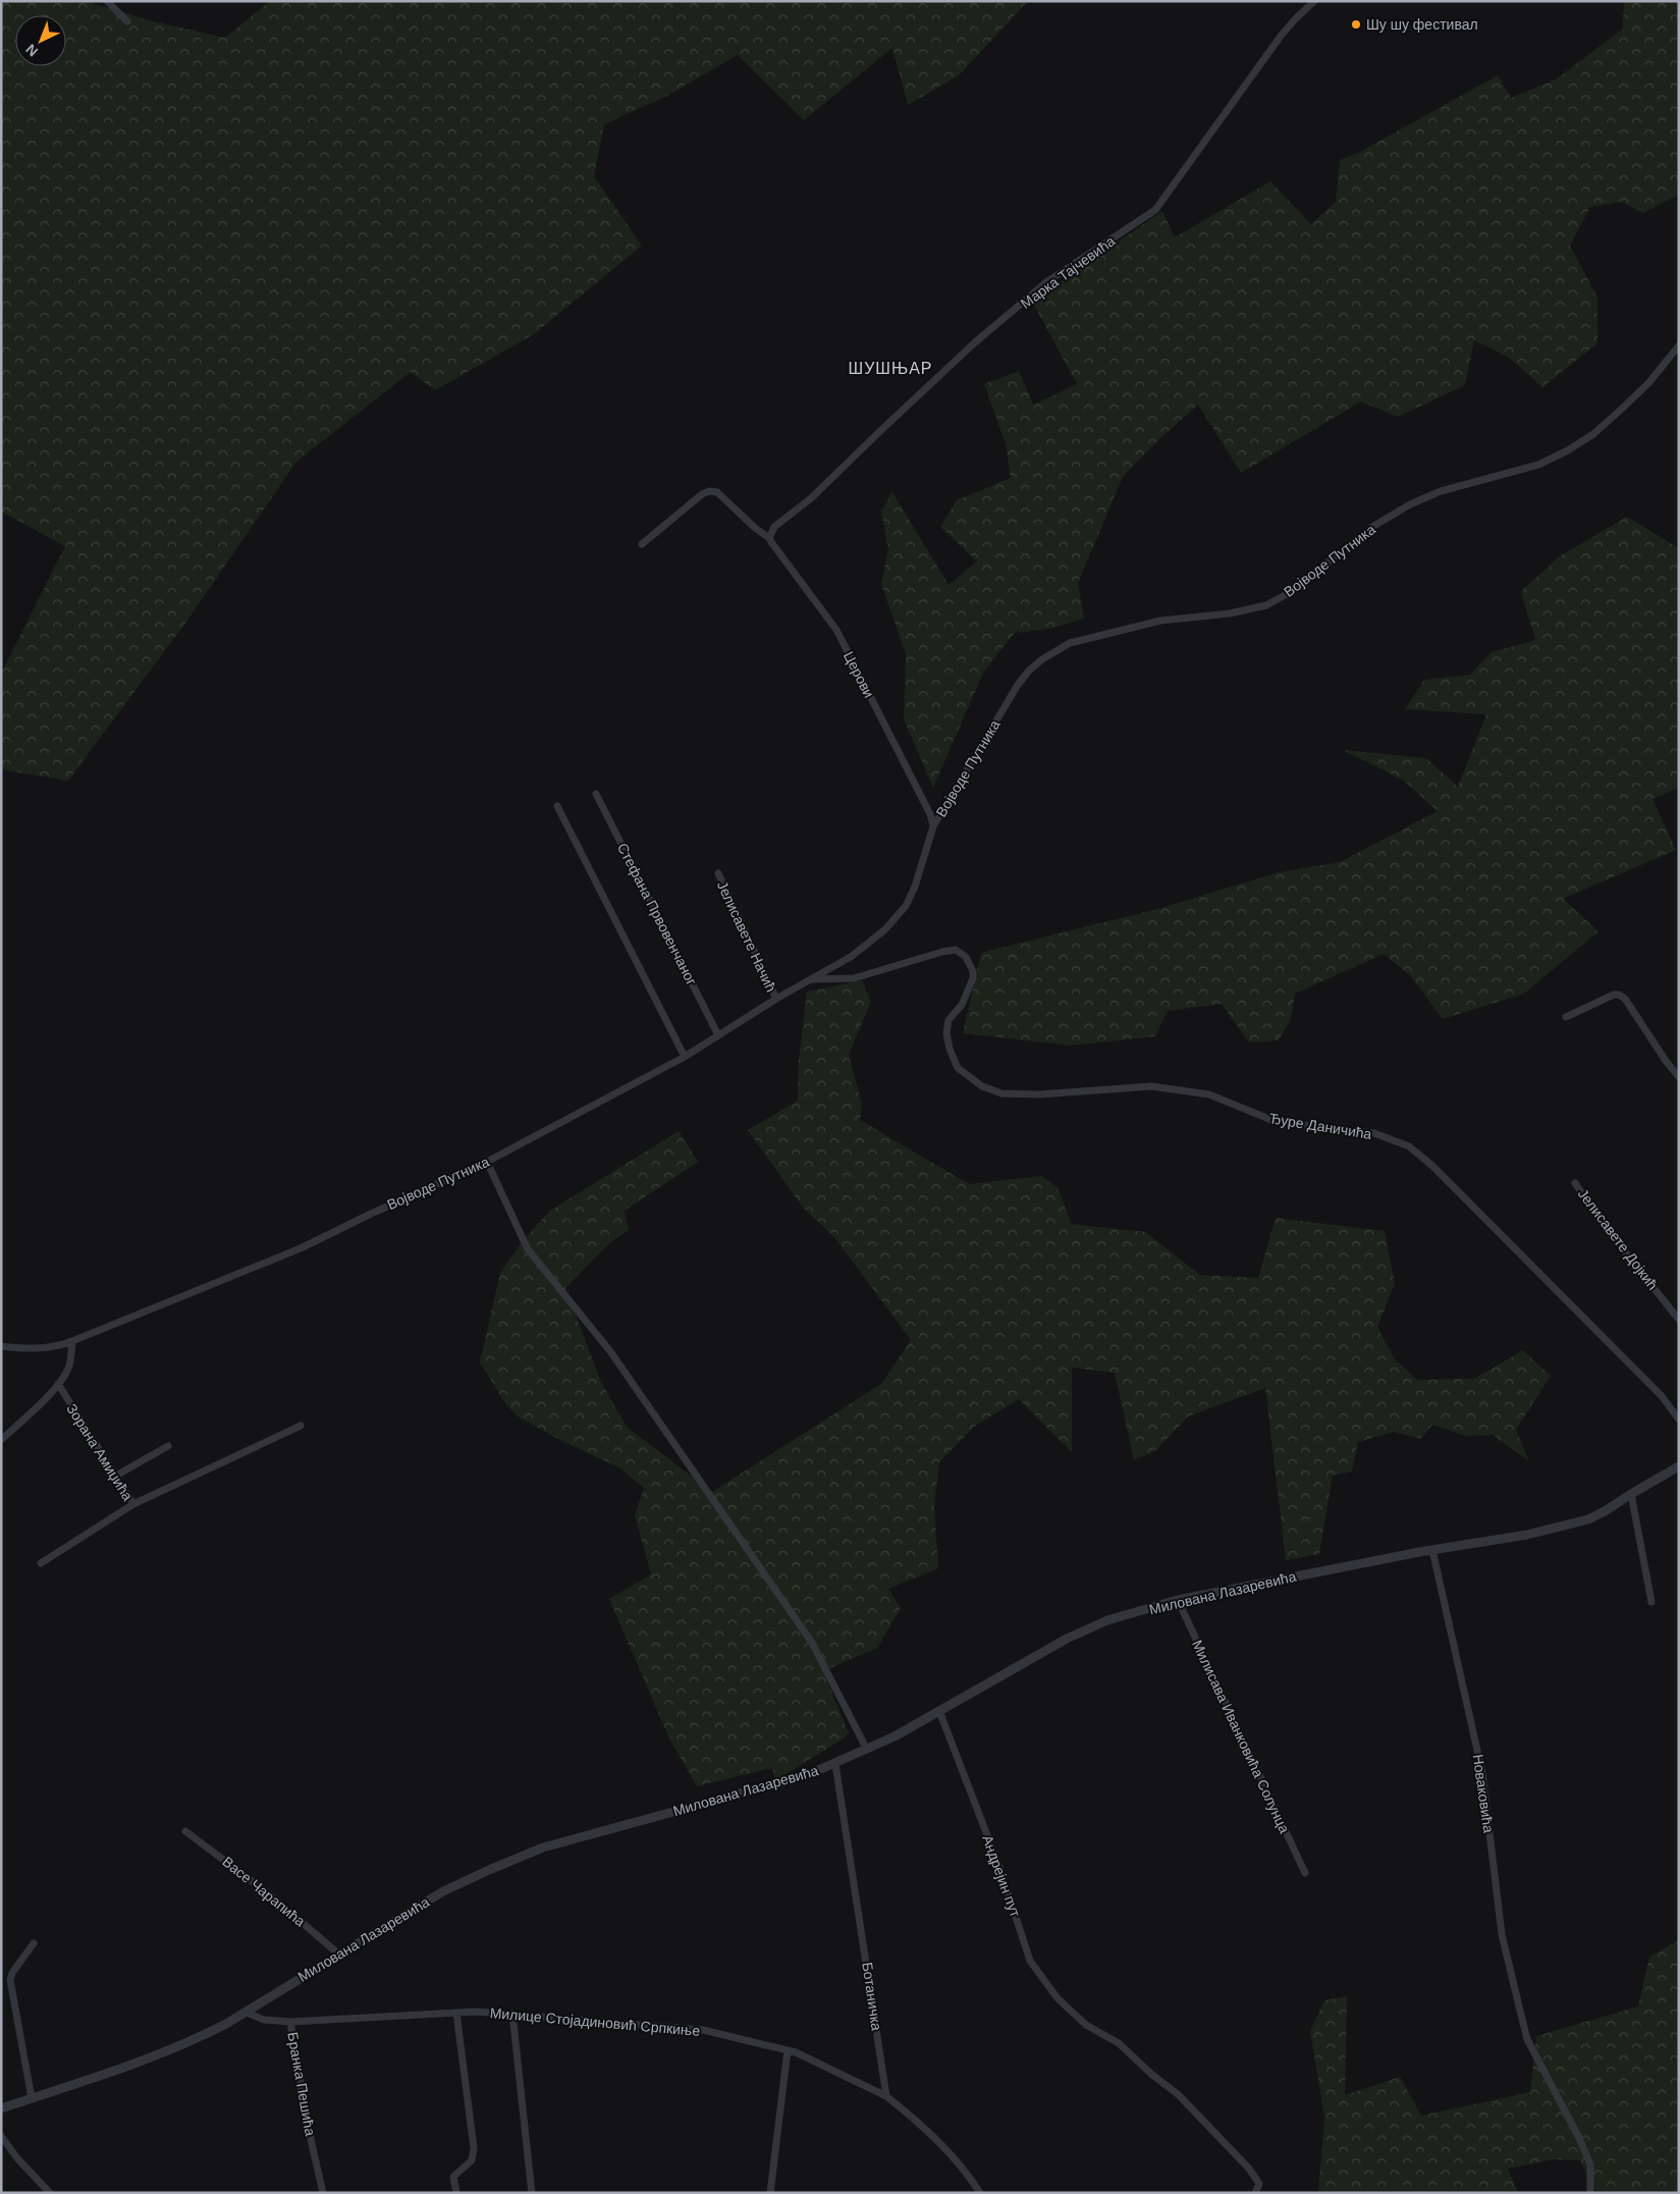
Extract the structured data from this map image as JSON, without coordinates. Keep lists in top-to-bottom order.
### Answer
{
  "streets": {
    "street": [
      "Марка Тајчевића",
      "Војводе Путника",
      "Церови",
      "Стефана Првовенчаног",
      "Јелисавете Начић",
      "Ђуре Даничића",
      "Јелисавете Дојкић",
      "Зорана Амиџића",
      "Милована Лазаревића",
      "Милисава Иванковића Солунца",
      "Новаковића",
      "Андрејин пут",
      "Васе Чарапића",
      "Ботаничка",
      "Милице Стојадиновић Српкиње",
      "Бранка Пешића"
    ]
  },
  "crossings": [
    ["Марка Тајчевића", "Церови"],
    ["Војводе Путника", "Церови"],
    ["Војводе Путника", "Стефана Првовенчаног"],
    ["Војводе Путника", "Јелисавете Начић"],
    ["Војводе Путника", "Ђуре Даничића"],
    ["Милована Лазаревића", "Милисава Иванковића Солунца"],
    ["Милована Лазаревића", "Новаковића"],
    ["Милована Лазаревића", "Андрејин пут"],
    ["Милована Лазаревића", "Васе Чарапића"],
    ["Милована Лазаревића", "Ботаничка"],
    ["Милована Лазаревића", "Бранка Пешића"],
    ["Ботаничка", "Милице Стојадиновић Српкиње"],
    ["Милице Стојадиновић Српкиње", "Бранка Пешића"]
  ],
  "districts": ["ШУШЊАР"],
  "places": ["Шу шу фестивал"],
  "north": "bottom left"
}
